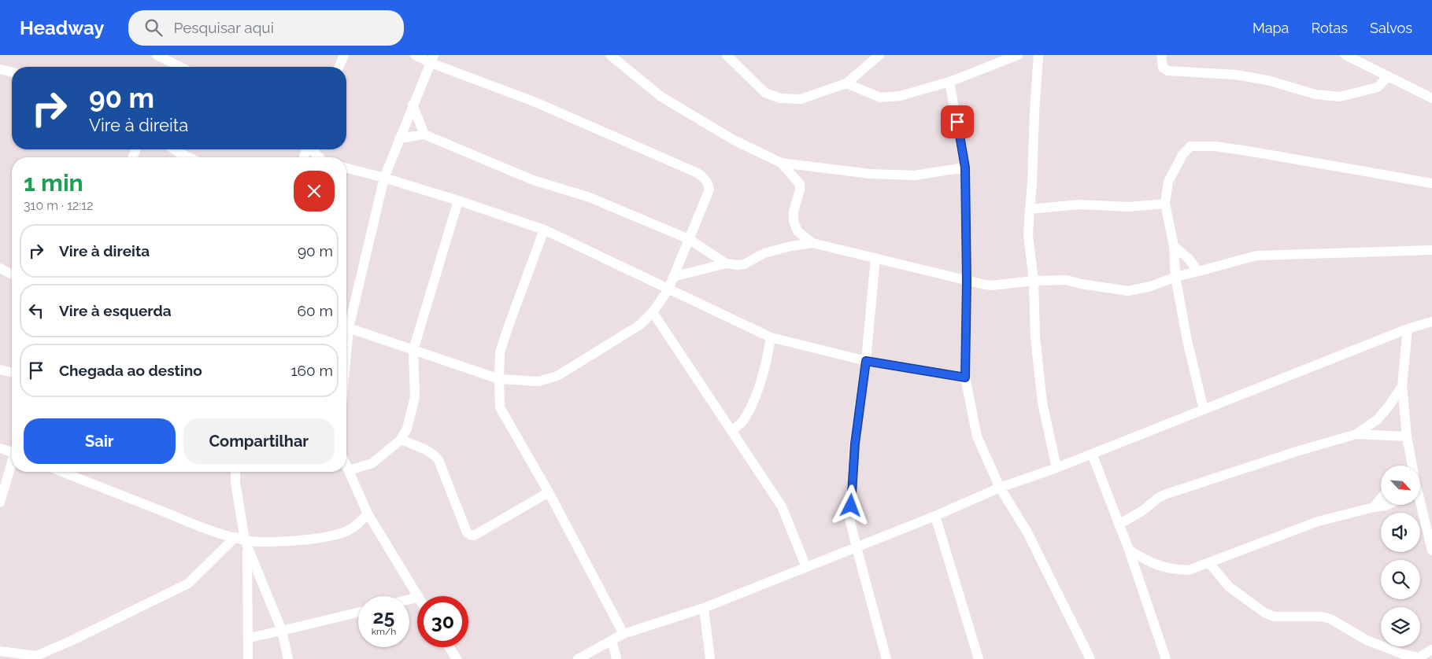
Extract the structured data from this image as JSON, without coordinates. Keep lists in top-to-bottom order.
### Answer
{
  "north": "bottom right",
  "page": {
    "header": "Headway",
    "search": "Pesquisar aqui",
    "nav": ["Mapa", "Rotas", "Salvos"],
    "turn": ["90 m", "Vire à direita"],
    "heading": ["1 min", "310 m · 12:12"],
    "list": [
      {
        "name": "Vire à direita",
        "value": "90 m"
      },
      {
        "name": "Vire à esquerda",
        "value": "60 m"
      },
      {
        "name": "Chegada ao destino",
        "value": "160 m"
      }
    ],
    "buttons": ["Sair", "Compartilhar"],
    "speed": "25 km/h",
    "limit": "30"
  }
}
